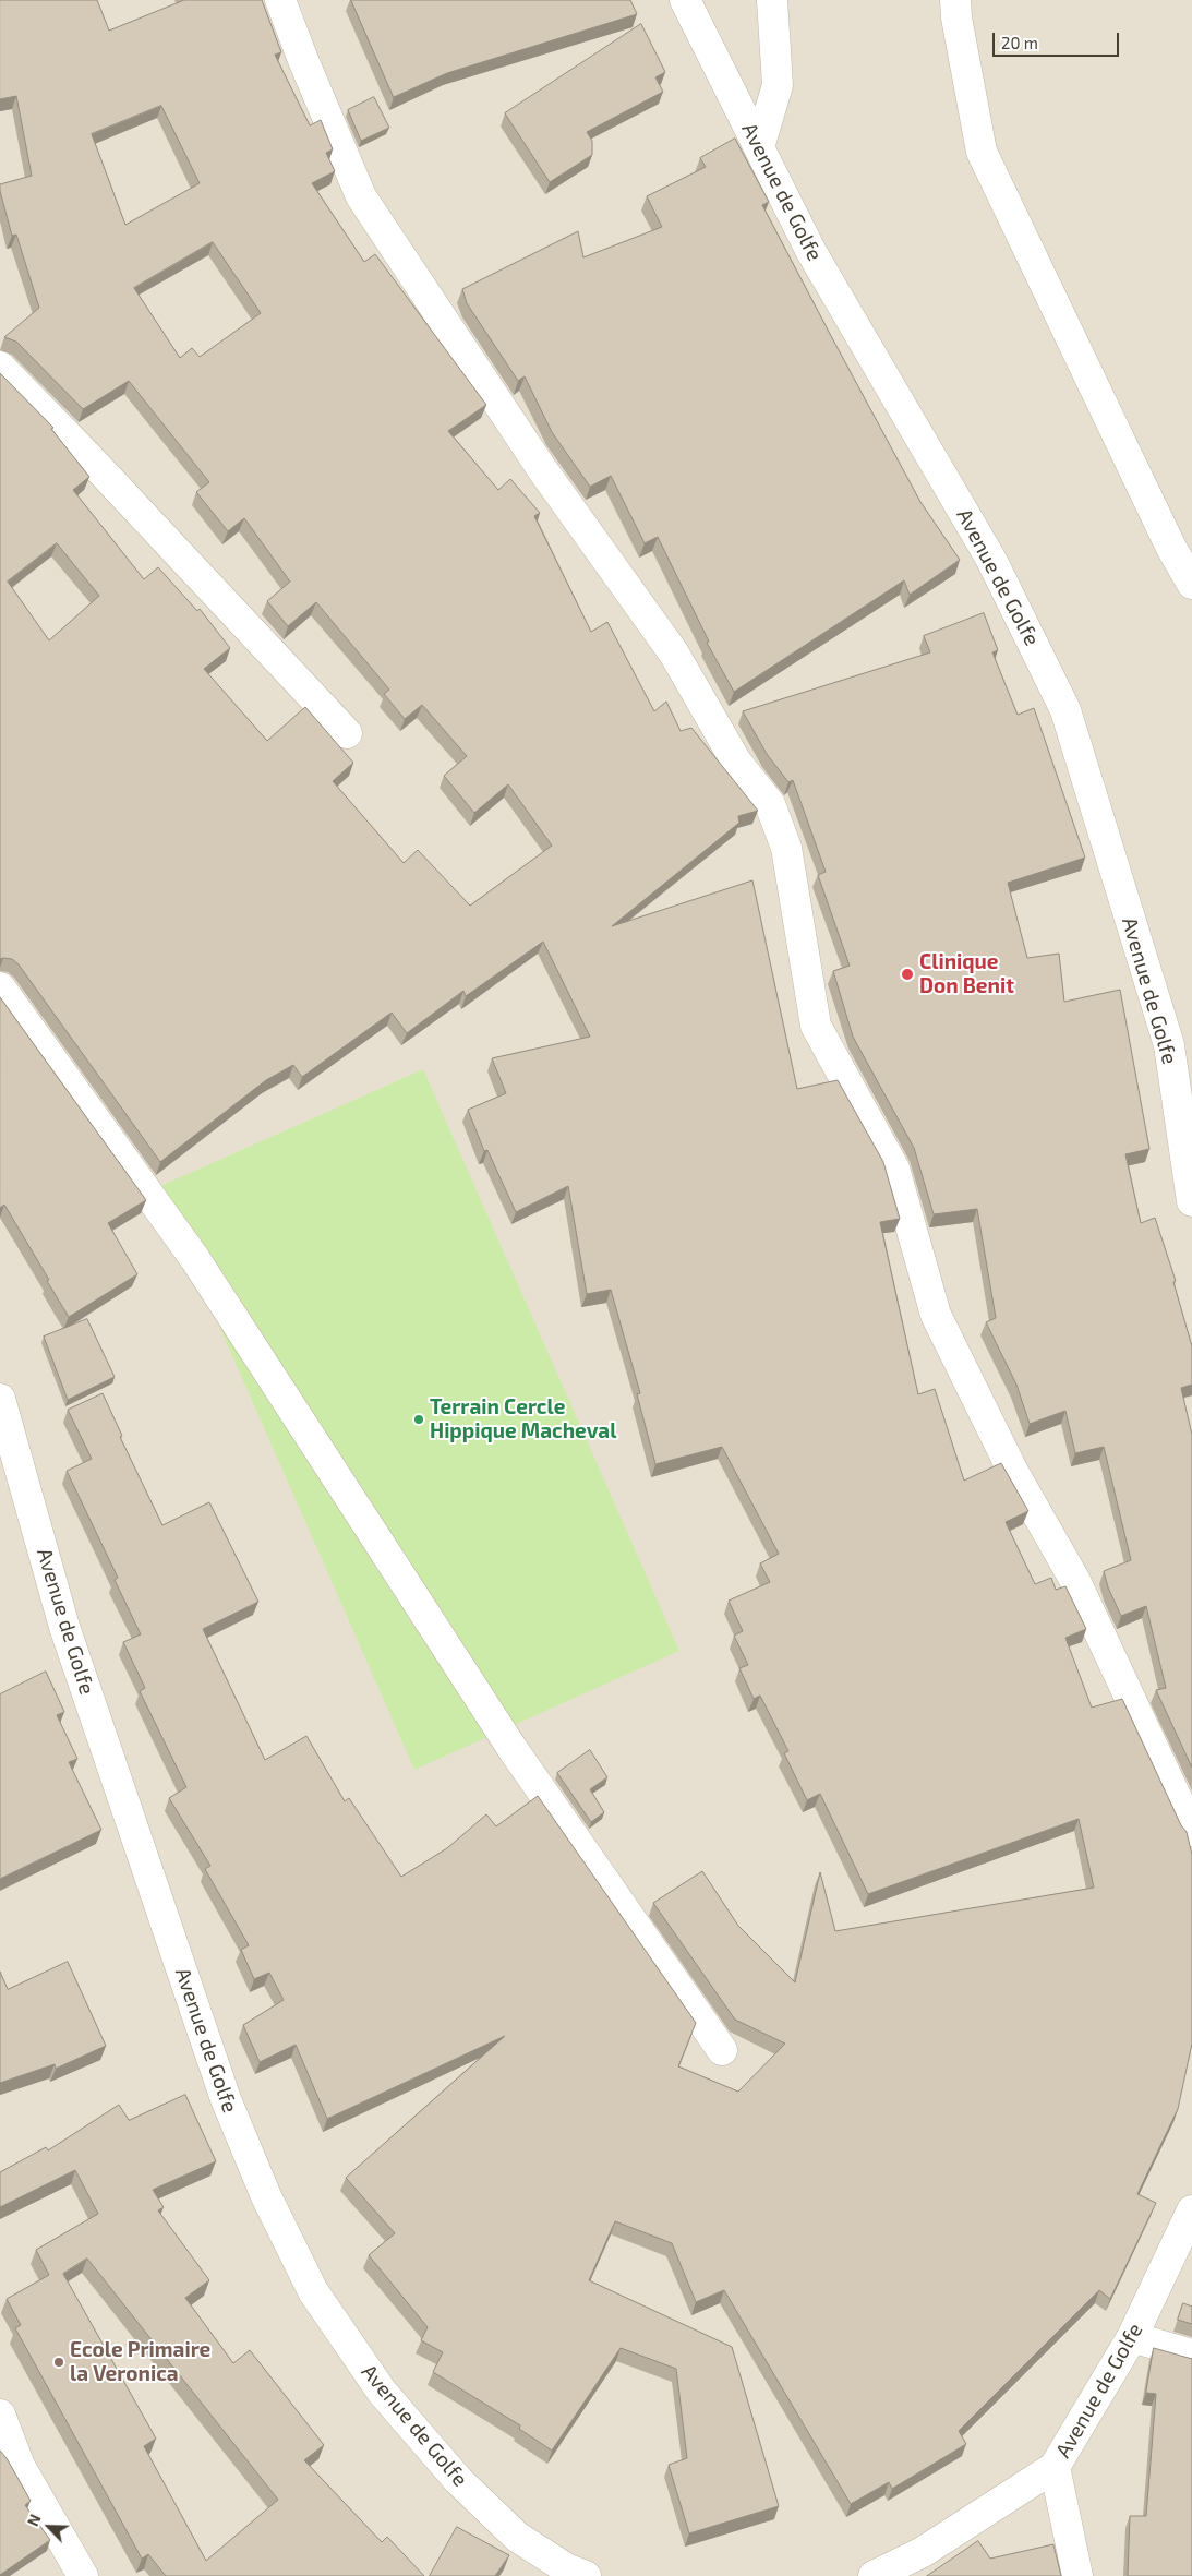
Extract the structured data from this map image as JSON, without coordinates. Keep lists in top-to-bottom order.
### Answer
{
  "streets": {
    "street": ["Avenue de Golfe"]
  },
  "places": ["Clinique Don Benit", "Terrain Cercle Hippique Macheval", "Ecole Primaire la Veronica"],
  "scale_bar": "20 m",
  "north": "top left"
}
